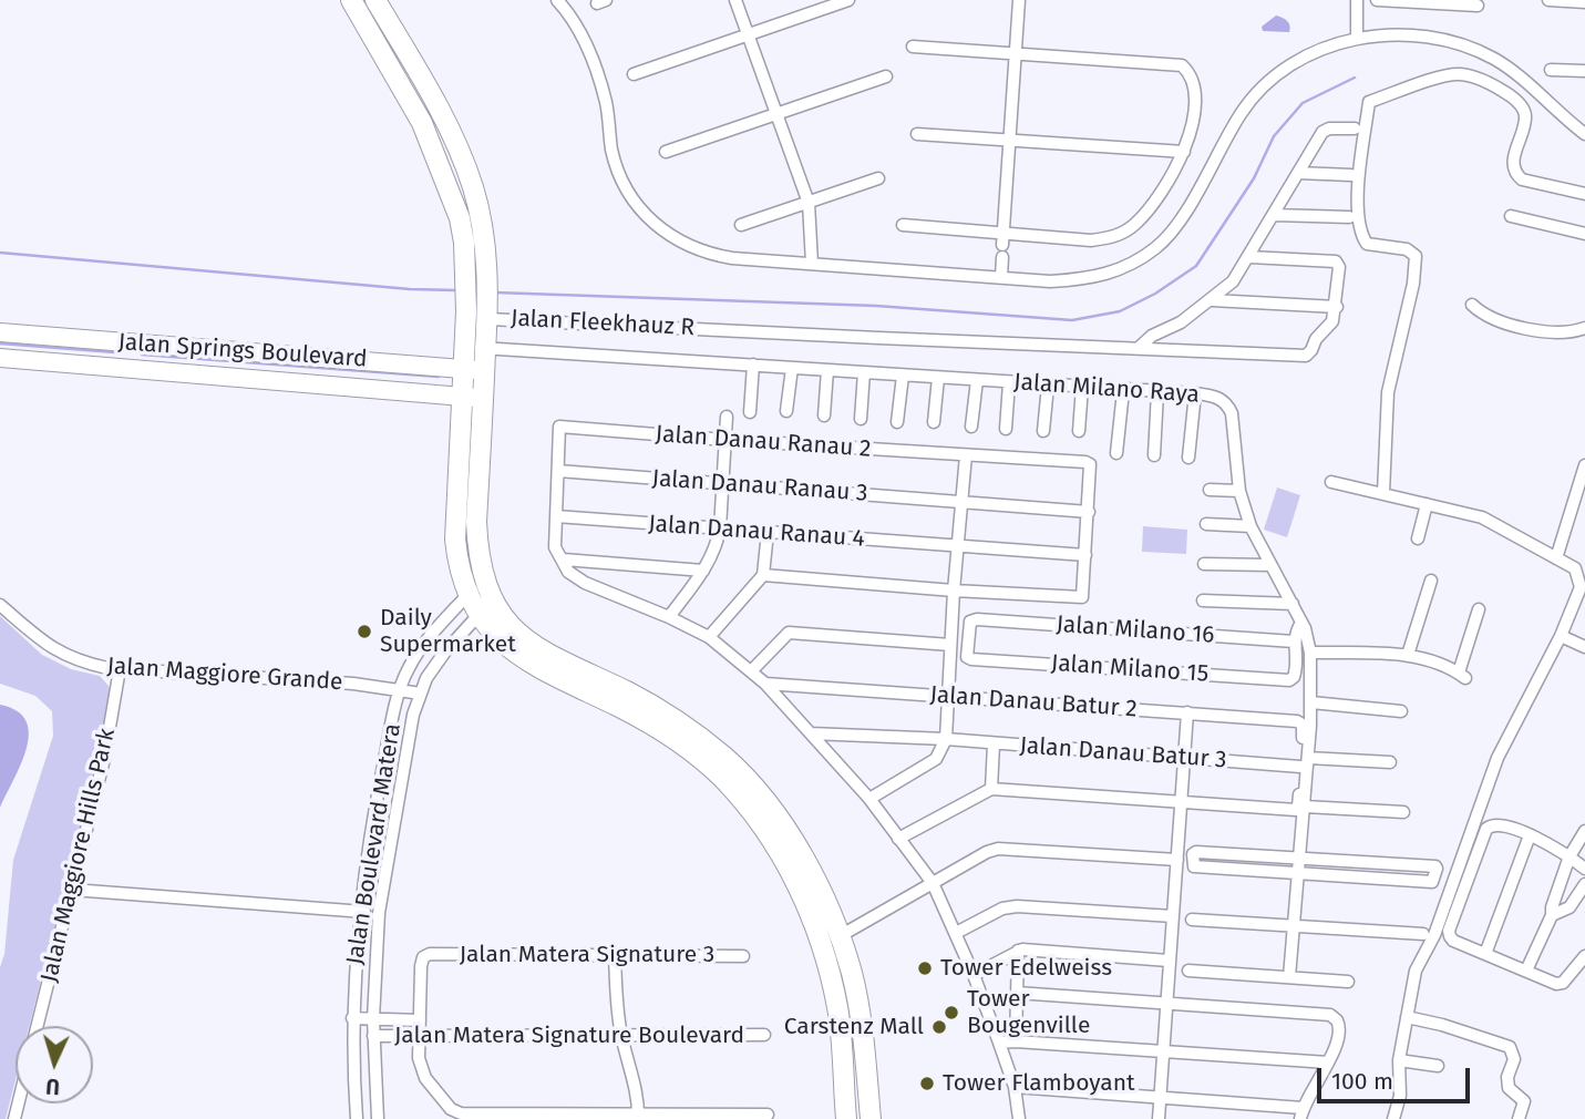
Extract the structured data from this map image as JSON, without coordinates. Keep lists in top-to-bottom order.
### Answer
{
  "streets": {
    "main road": ["Jalan Springs Boulevard"],
    "street": [
      "Jalan Fleekhauz R",
      "Jalan Milano Raya",
      "Jalan Danau Ranau 2",
      "Jalan Danau Ranau 3",
      "Jalan Danau Ranau 4",
      "Jalan Milano 16",
      "Jalan Milano 15",
      "Jalan Maggiore Grande",
      "Jalan Danau Batur 2",
      "Jalan Danau Batur 3",
      "Jalan Boulevard Matera",
      "Jalan Maggiore Hills Park",
      "Jalan Matera Signature 3",
      "Jalan Matera Signature Boulevard"
    ]
  },
  "crossings": [
    ["Jalan Milano Raya", "Jalan Danau Batur 2"],
    ["Jalan Milano Raya", "Jalan Danau Batur 3"],
    ["Jalan Danau Ranau 2", "Jalan Danau Ranau 3"],
    ["Jalan Milano 16", "Jalan Milano 15"],
    ["Jalan Maggiore Grande", "Jalan Boulevard Matera"],
    ["Jalan Maggiore Grande", "Jalan Maggiore Hills Park"],
    ["Jalan Danau Batur 2", "Jalan Danau Batur 3"],
    ["Jalan Boulevard Matera", "Jalan Matera Signature Boulevard"],
    ["Jalan Matera Signature 3", "Jalan Matera Signature Boulevard"]
  ],
  "places": [
    "Daily Supermarket",
    "Tower Edelweiss",
    "Tower Bougenville",
    "Carstenz Mall",
    "Tower Flamboyant"
  ],
  "scale_bar": "100 m",
  "north": "bottom"
}
